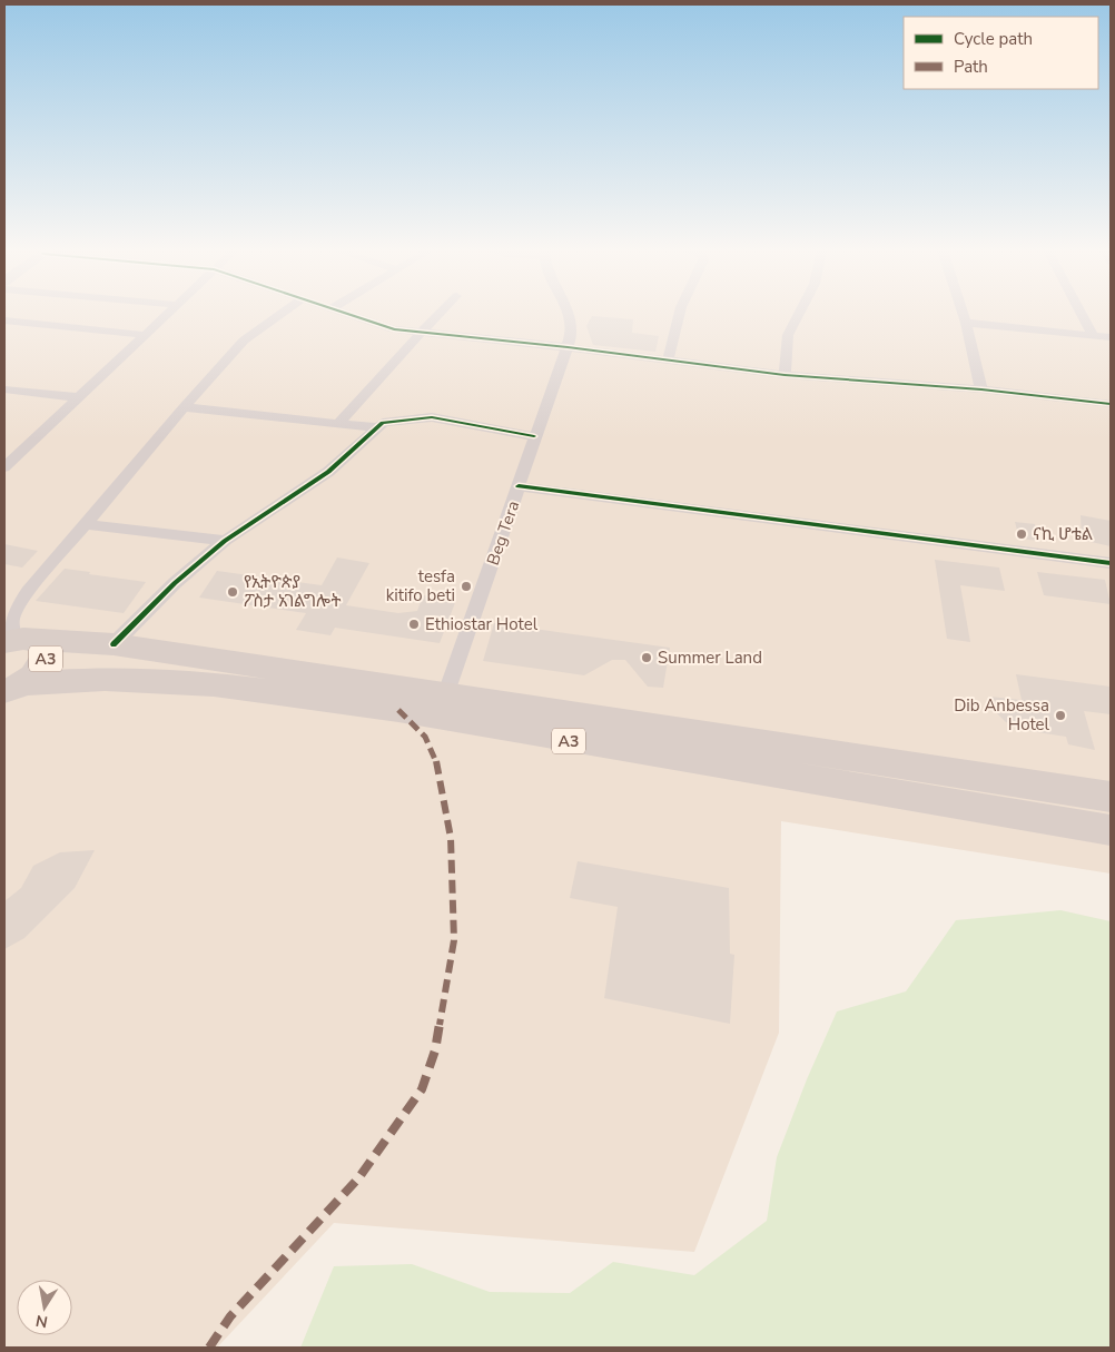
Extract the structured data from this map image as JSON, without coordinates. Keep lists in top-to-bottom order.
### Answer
{
  "streets": {
    "highway": ["A3"],
    "street": ["Beg Tera"]
  },
  "crossings": [
    ["Beg Tera", "A3"]
  ],
  "places": [
    "ናኪ ሆቴል",
    "tesfa kitifo beti",
    "የኢትዮጵያ ፖስታ አገልግሎት",
    "Ethiostar Hotel",
    "Summer Land",
    "Dib Anbessa Hotel"
  ],
  "legend": ["Cycle path", "Path"],
  "north": "bottom"
}
